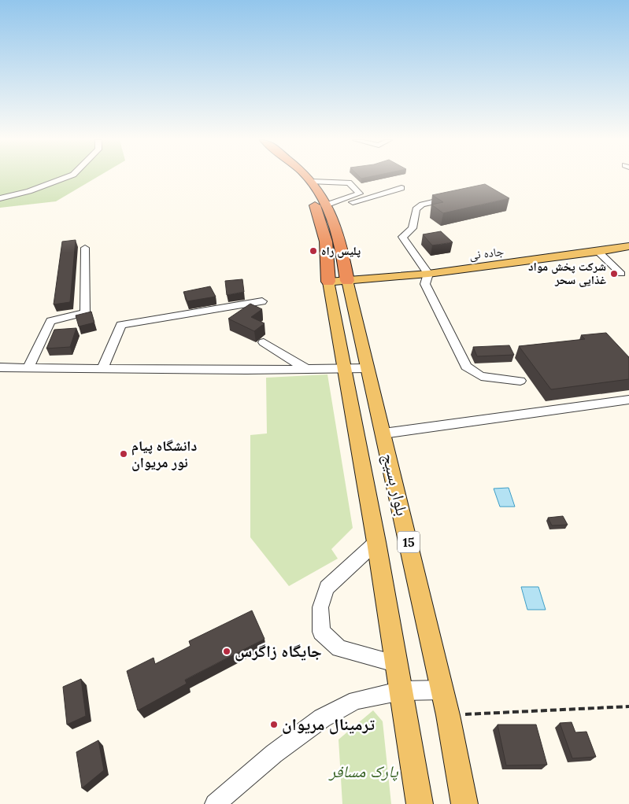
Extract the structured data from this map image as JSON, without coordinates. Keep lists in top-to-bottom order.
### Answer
{
  "streets": {
    "highway": ["15"],
    "main road": ["جاده نی", "بلوار بسیج"]
  },
  "crossings": [
    ["جاده نی", "بلوار بسیج"],
    ["جاده نی", "15"],
    ["بلوار بسیج", "15"]
  ],
  "parks": ["پارک مسافر"],
  "places": [
    "پلیس راه",
    "شرکت پخش مواد غذایی سحر",
    "دانشگاه پیام نور مریوان",
    "جایگاه زاگرس",
    "ترمینال مریوان"
  ]
}
